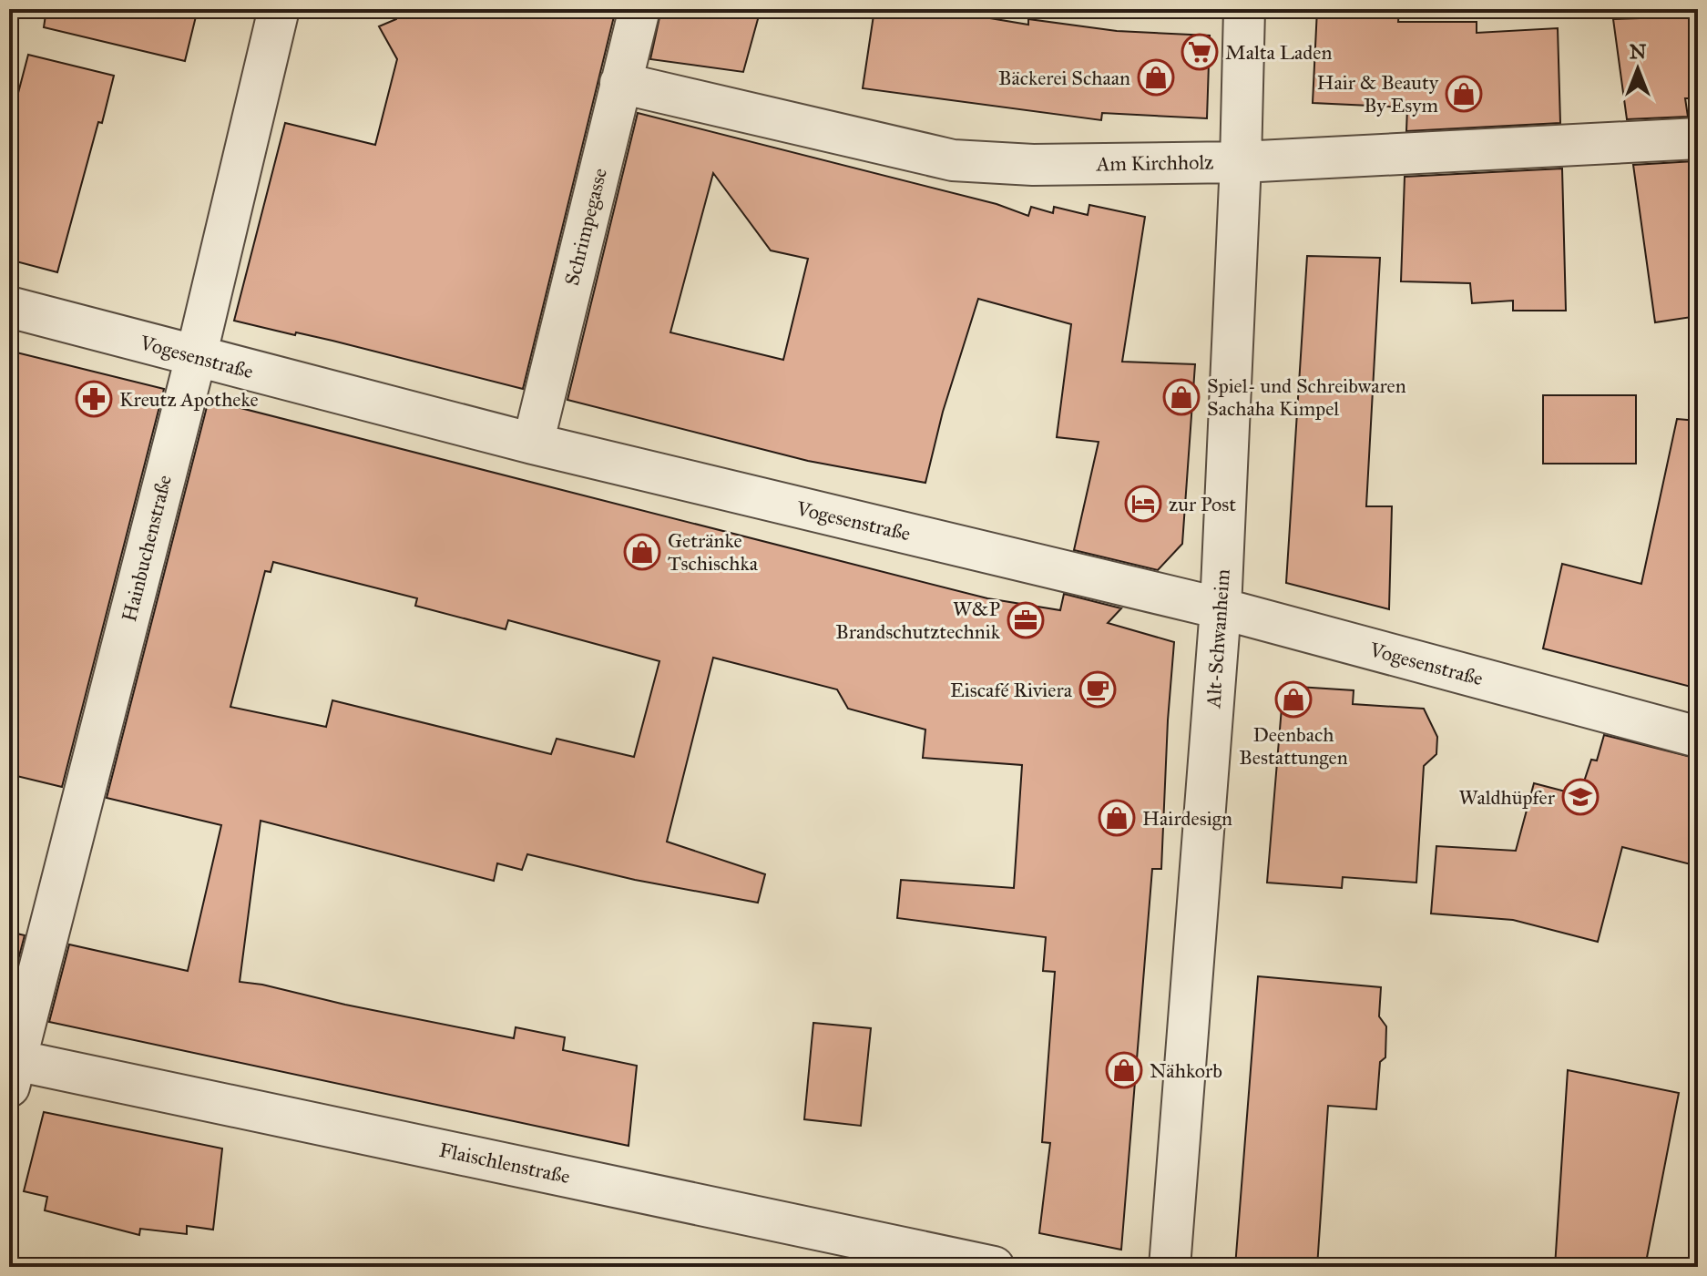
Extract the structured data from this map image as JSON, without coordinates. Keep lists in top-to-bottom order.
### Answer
{
  "streets": {
    "street": [
      "Am Kirchholz",
      "Schrimpegasse",
      "Vogesenstraße",
      "Hainbuchenstraße",
      "Alt-Schwanheim",
      "Flaischlenstraße"
    ]
  },
  "crossings": [
    ["Am Kirchholz", "Schrimpegasse"],
    ["Am Kirchholz", "Alt-Schwanheim"],
    ["Schrimpegasse", "Vogesenstraße"],
    ["Vogesenstraße", "Hainbuchenstraße"],
    ["Vogesenstraße", "Alt-Schwanheim"],
    ["Hainbuchenstraße", "Flaischlenstraße"]
  ],
  "places": {
    "supermarket": ["Malta Laden"],
    "shop": [
      "Bäckerei Schaan",
      "Hair & Beauty By Esym",
      "Spiel- und Schreibwaren Sachaha Kimpel",
      "Getränke Tschischka",
      "Deenbach Bestattungen",
      "Hairdesign",
      "Nähkorb"
    ],
    "pharmacy": ["Kreutz Apotheke"],
    "hotel": ["zur Post"],
    "office": ["W&P Brandschutztechnik"],
    "cafe": ["Eiscafé Riviera"],
    "school or university": ["Waldhüpfer"]
  },
  "north": "top"
}
